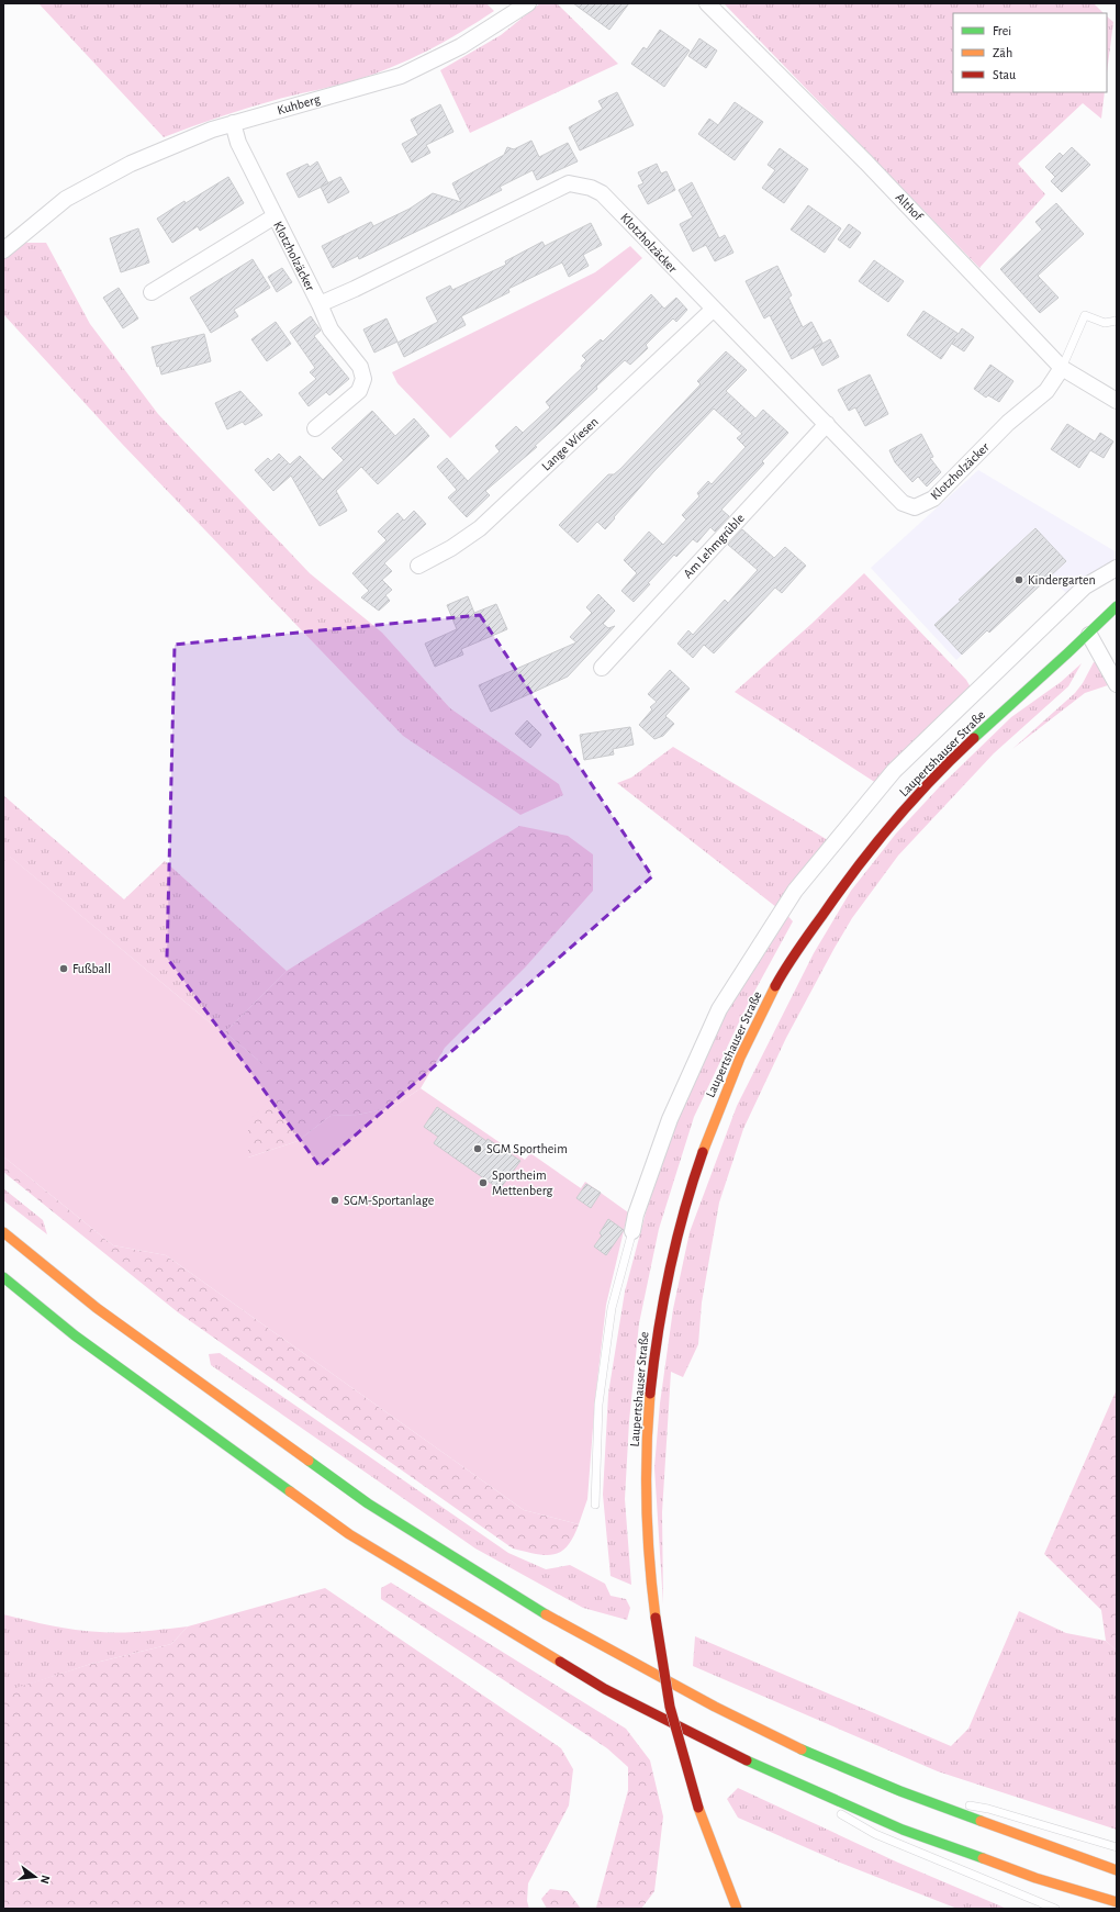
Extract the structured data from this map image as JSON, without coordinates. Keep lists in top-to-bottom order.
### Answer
{
  "streets": {
    "main road": ["Laupertshauser Straße"],
    "street": [
      "Kuhberg",
      "Althof",
      "Klotzholzäcker",
      "Lange Wiesen",
      "Am Lehmgrüble"
    ]
  },
  "crossings": [
    ["Kuhberg", "Klotzholzäcker"],
    ["Althof", "Klotzholzäcker"],
    ["Klotzholzäcker", "Lange Wiesen"],
    ["Klotzholzäcker", "Am Lehmgrüble"]
  ],
  "places": [
    "Kindergarten",
    "Fußball",
    "SGM Sportheim",
    "Sportheim Mettenberg",
    "SGM-Sportanlage"
  ],
  "legend": ["Frei", "Zäh", "Stau"],
  "north": "right"
}
